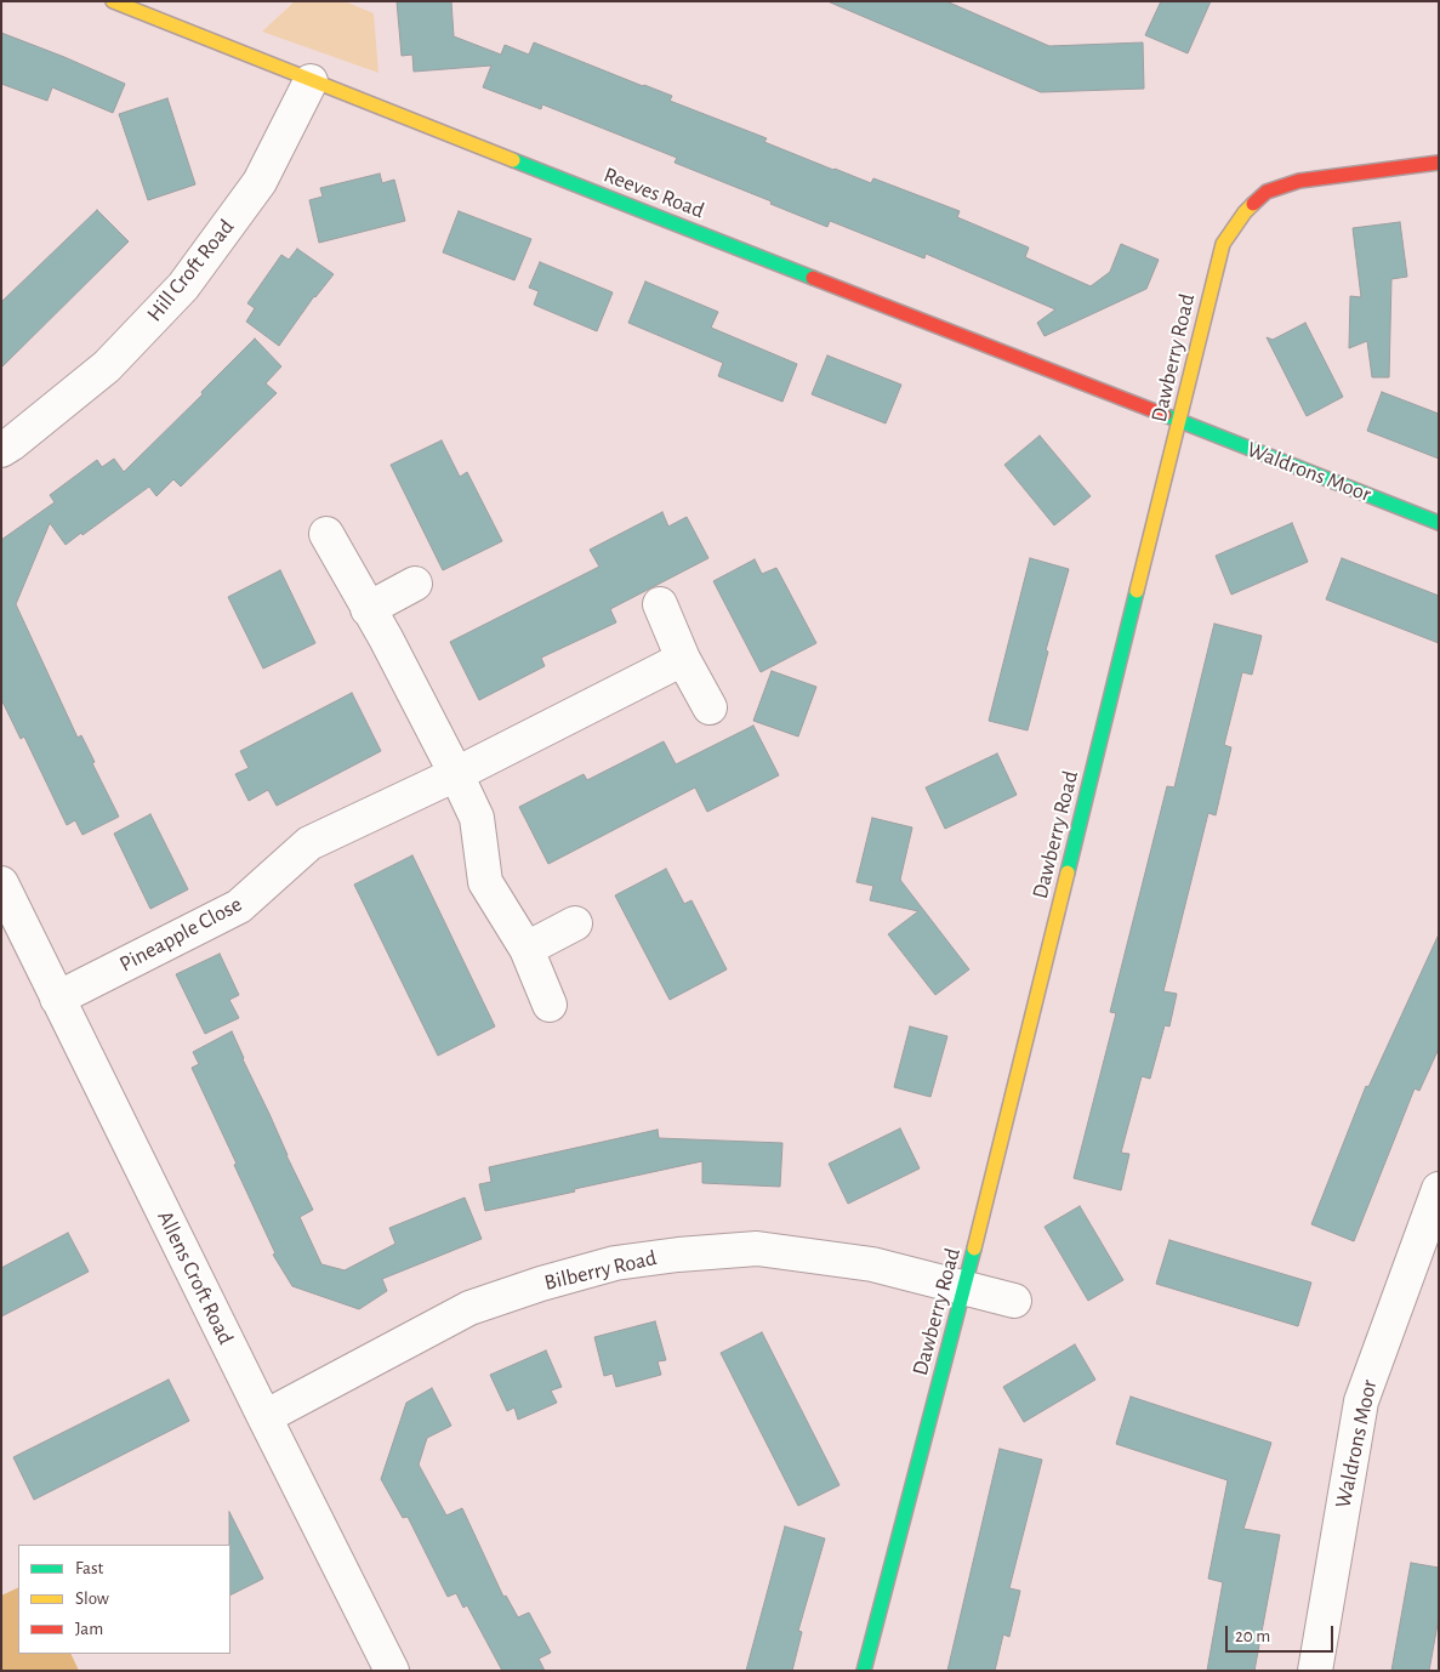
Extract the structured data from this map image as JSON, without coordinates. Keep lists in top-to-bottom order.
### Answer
{
  "streets": {
    "street": [
      "Reeves Road",
      "Hill Croft Road",
      "Dawberry Road",
      "Waldrons Moor",
      "Pineapple Close",
      "Bilberry Road",
      "Allens Croft Road"
    ]
  },
  "crossings": [
    ["Reeves Road", "Hill Croft Road"],
    ["Reeves Road", "Dawberry Road"],
    ["Reeves Road", "Waldrons Moor"],
    ["Dawberry Road", "Waldrons Moor"],
    ["Dawberry Road", "Bilberry Road"],
    ["Pineapple Close", "Allens Croft Road"],
    ["Bilberry Road", "Allens Croft Road"]
  ],
  "legend": ["Fast", "Slow", "Jam"],
  "scale_bar": "20 m"
}
